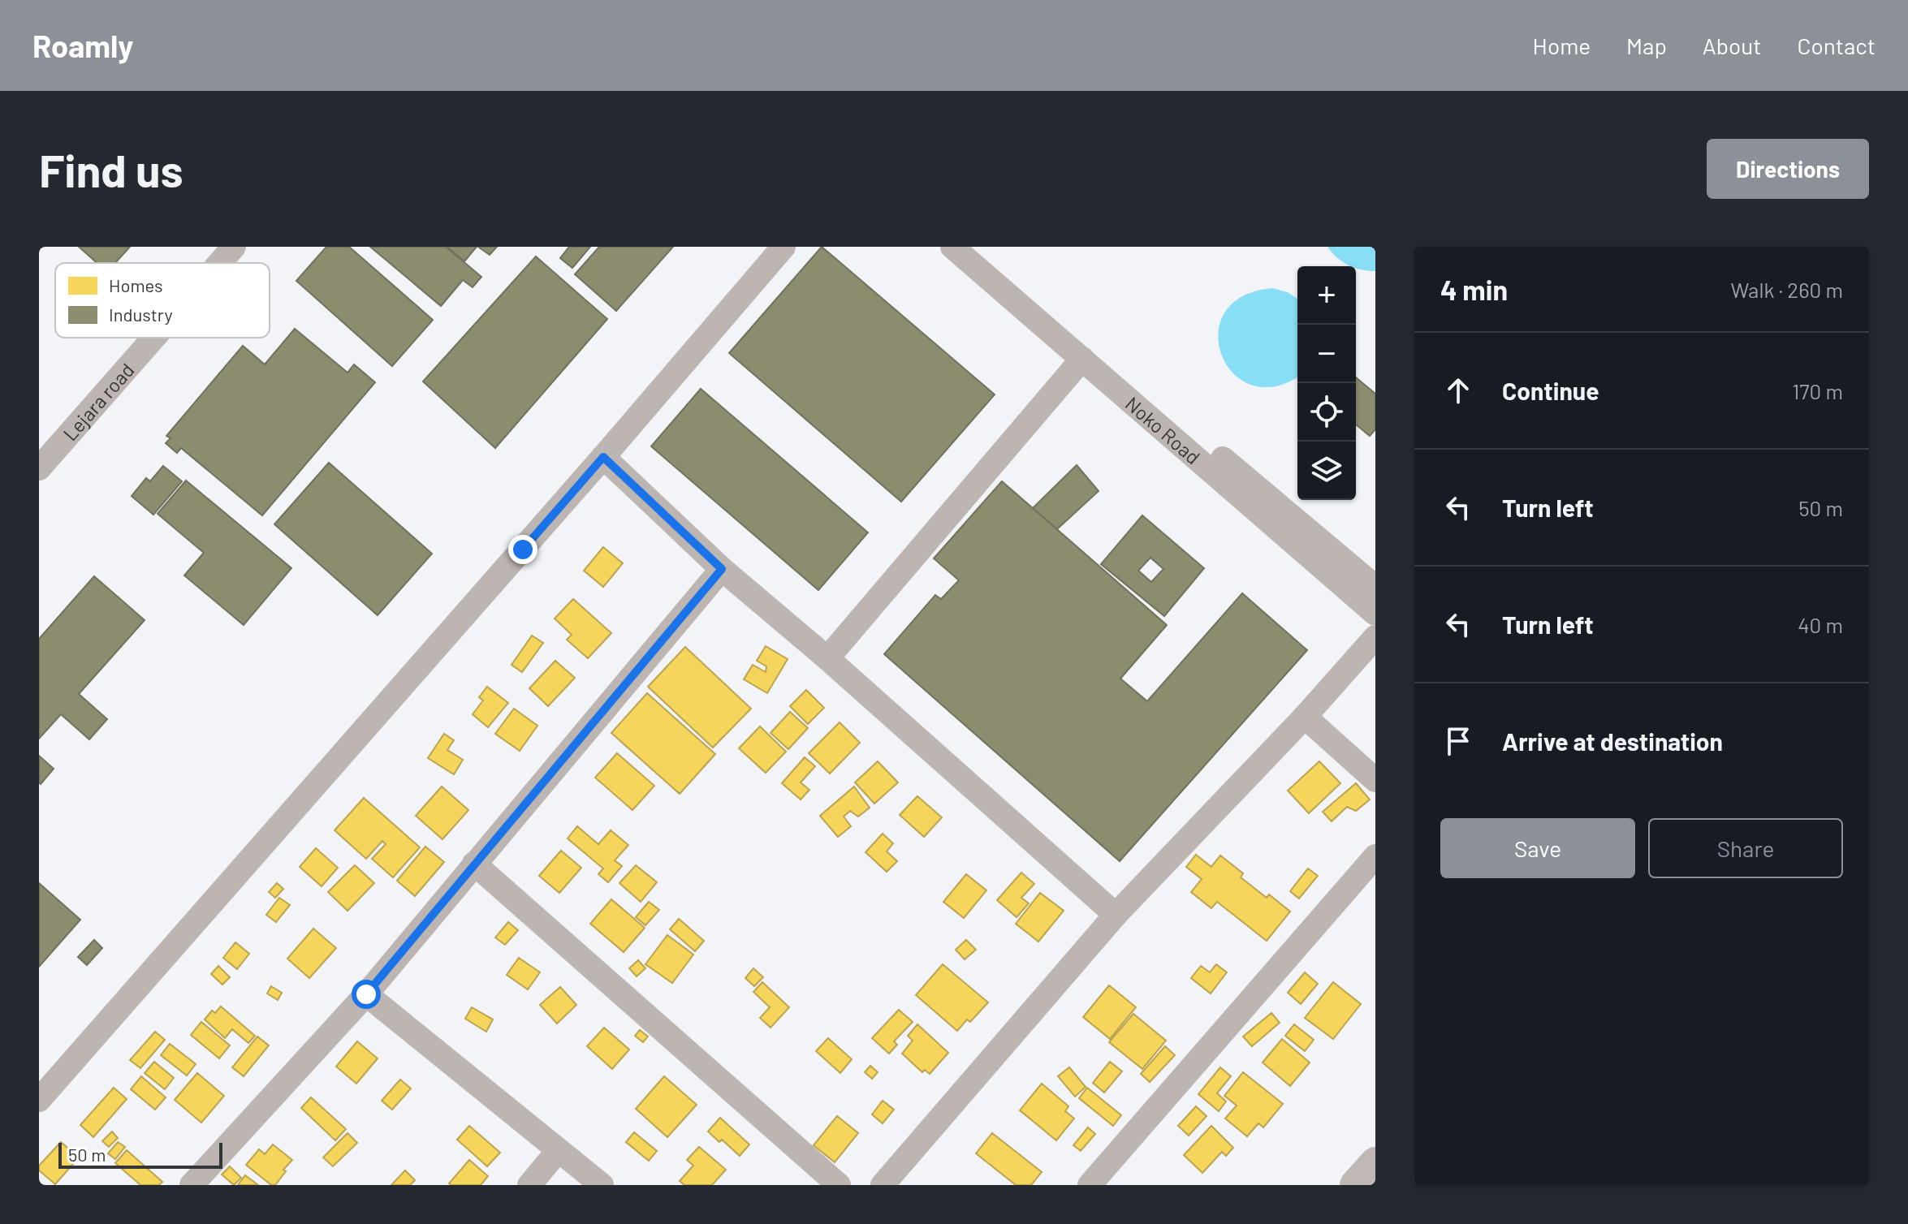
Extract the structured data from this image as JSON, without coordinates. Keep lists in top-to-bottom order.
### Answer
{
  "streets": {
    "street": ["Lejara road", "Noko Road"]
  },
  "legend": ["Homes", "Industry"],
  "scale_bar": "50 m",
  "page": {
    "header": "Roamly",
    "nav": [
      "Home",
      "Map",
      "About",
      "Contact"
    ],
    "buttons": [
      "Directions",
      ["Save", "Share"]
    ],
    "title": "Find us",
    "heading": ["4 min", "Walk · 260 m"],
    "map_buttons": ["+", "−"],
    "list": [
      ["Continue", "170 m"],
      ["Turn left", "50 m"],
      ["Turn left", "40 m"],
      "Arrive at destination"
    ],
    "scale": "50 m"
  }
}
